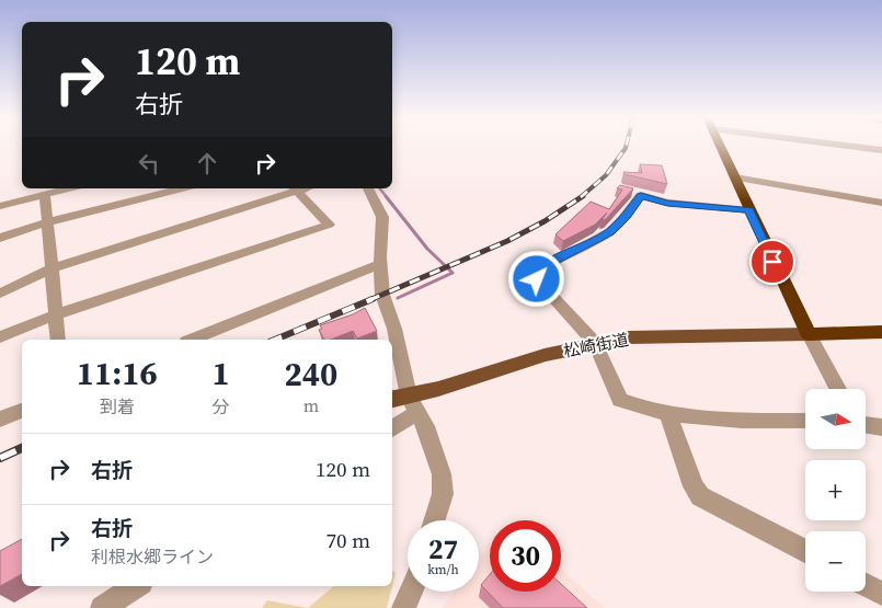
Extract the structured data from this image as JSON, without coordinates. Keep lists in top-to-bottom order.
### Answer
{
  "streets": {
    "main road": ["松崎街道"]
  },
  "north": "right",
  "page": {
    "turn": ["120 m", "右折"],
    "eta": [
      "11:16",
      "到着",
      "1",
      "分",
      "240",
      "m"
    ],
    "map_buttons": ["+", "−"],
    "list": [
      {
        "name": "右折",
        "value": "120 m"
      },
      {
        "name": "右折",
        "note": "利根水郷ライン",
        "value": "70 m"
      }
    ],
    "speed": "27 km/h",
    "limit": "30"
  }
}
